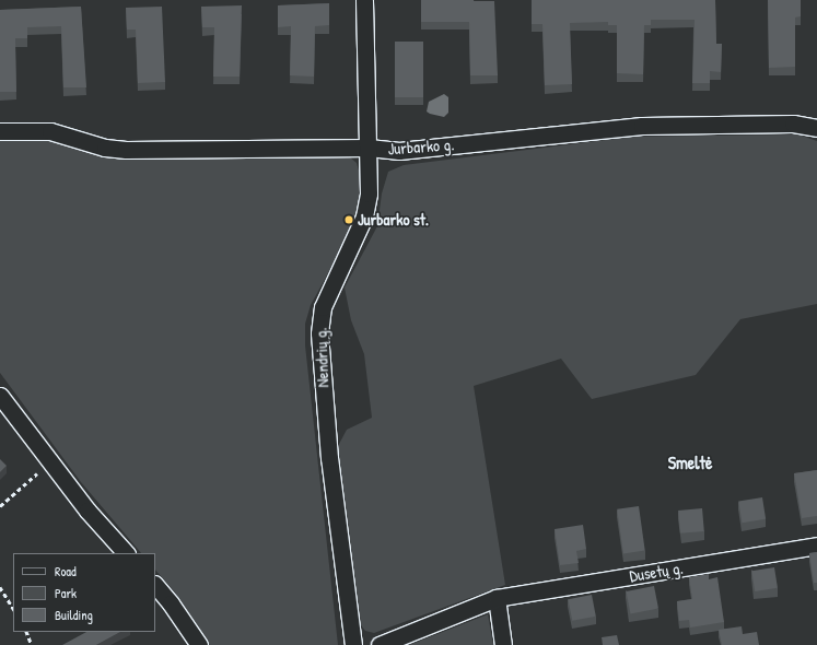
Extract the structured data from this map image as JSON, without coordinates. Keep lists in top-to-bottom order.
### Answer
{
  "streets": {
    "street": ["Jurbarko g.", "Nendrių g.", "Dusetų g."]
  },
  "crossings": [
    ["Jurbarko g.", "Nendrių g."]
  ],
  "districts": ["Smeltė"],
  "places": ["Jurbarko st."],
  "legend": ["Road", "Park", "Building"]
}
